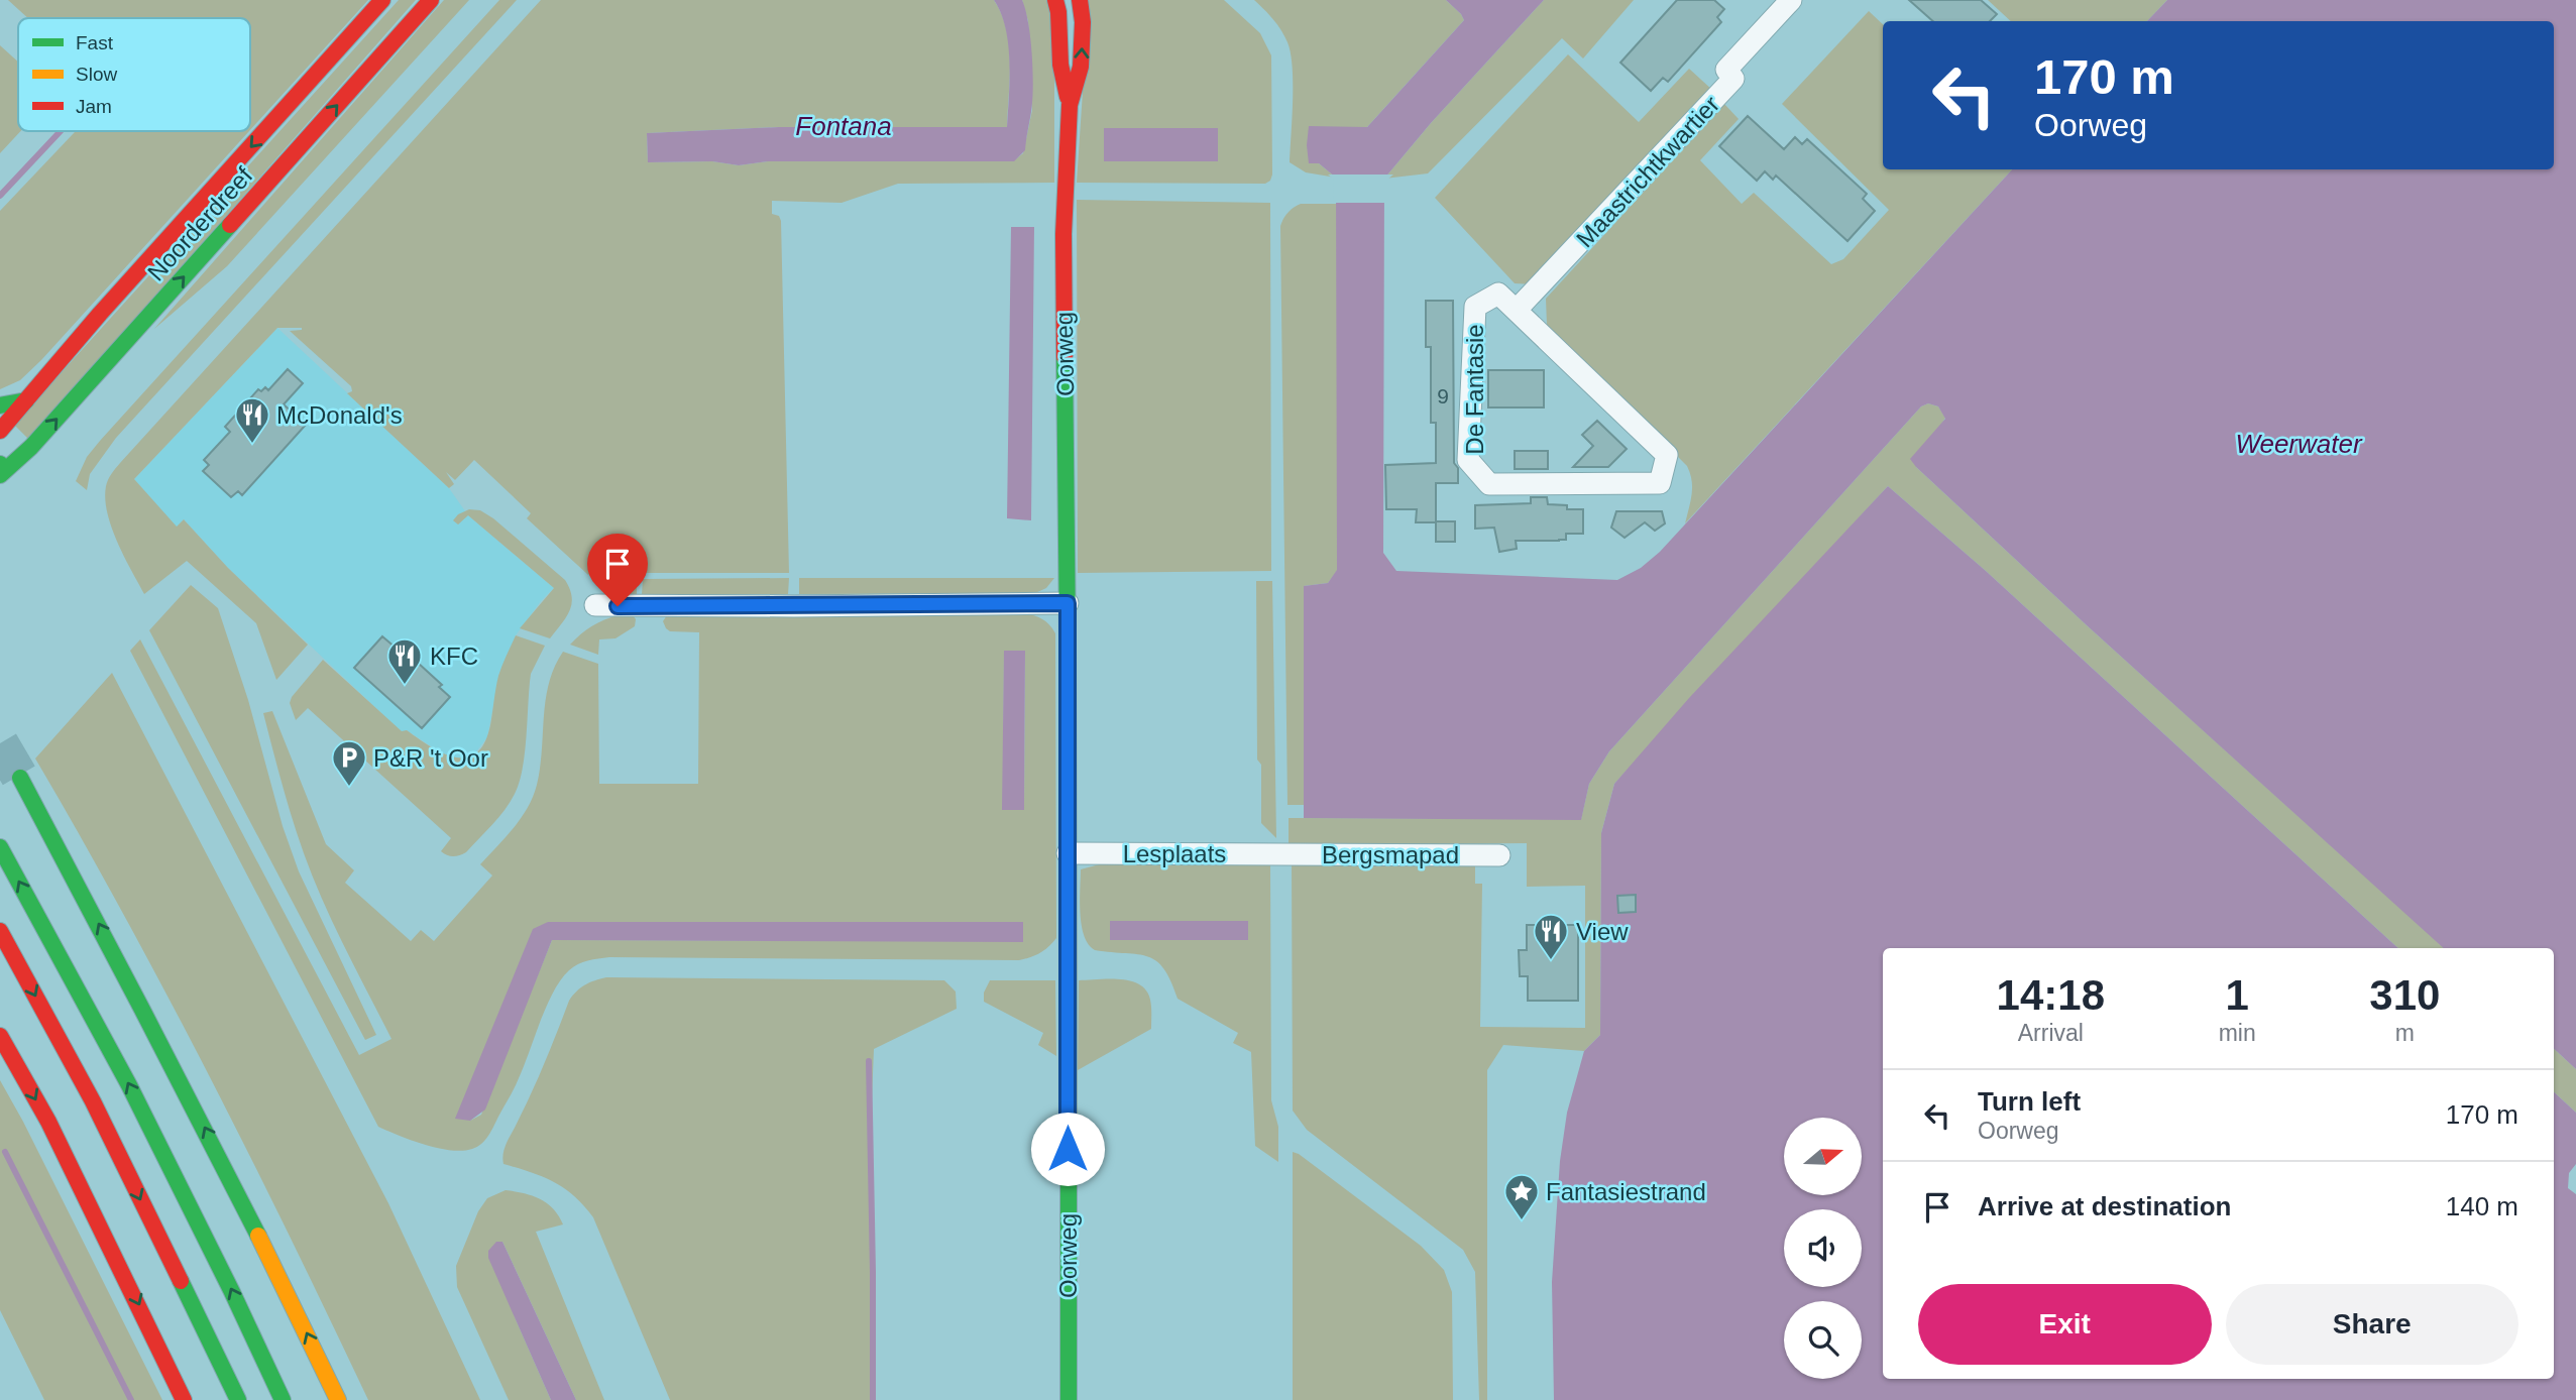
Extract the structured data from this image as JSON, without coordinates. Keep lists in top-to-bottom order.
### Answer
{
  "streets": {
    "main road": ["Noorderdreef", "Oorweg"],
    "street": [
      "Maastrichtkwartier",
      "De Fantasie",
      "Lesplaats",
      "Bergsmapad"
    ]
  },
  "crossings": [
    ["Maastrichtkwartier", "De Fantasie"],
    ["Oorweg", "Lesplaats"],
    ["Lesplaats", "Bergsmapad"]
  ],
  "water": ["Fontana", "Weerwater"],
  "places": {
    "restaurant": ["McDonald's", "KFC", "View"],
    "parking": ["P&R 't Oor"],
    "place": ["Fantasiestrand"]
  },
  "house_numbers": ["9"],
  "legend": ["Fast", "Slow", "Jam"],
  "north": "right",
  "page": {
    "turn": ["170 m", "Oorweg"],
    "eta": [
      "14:18",
      "Arrival",
      "1",
      "min",
      "310",
      "m"
    ],
    "list": [
      {
        "name": "Turn left",
        "note": "Oorweg",
        "value": "170 m"
      },
      {
        "name": "Arrive at destination",
        "value": "140 m"
      }
    ],
    "buttons": ["Exit", "Share"]
  }
}
